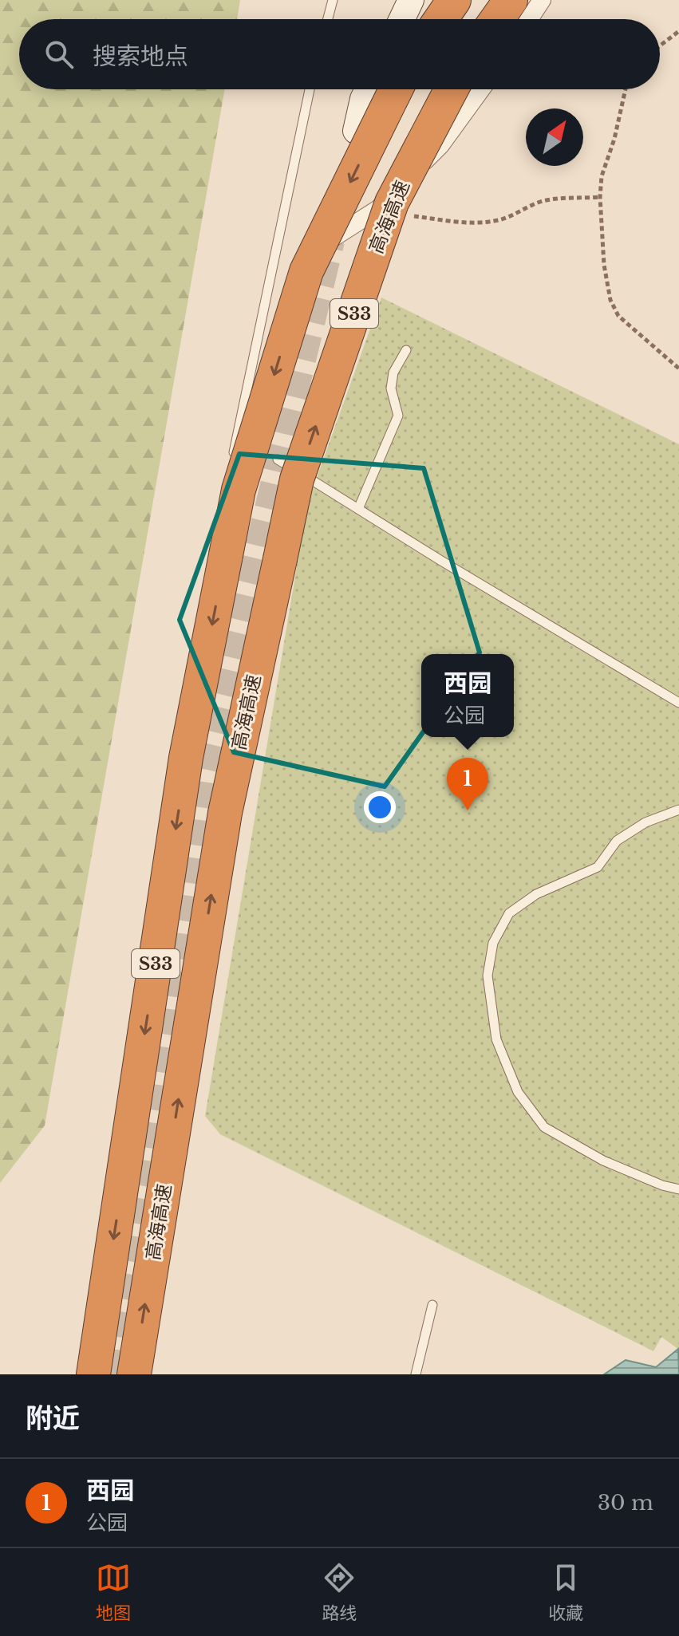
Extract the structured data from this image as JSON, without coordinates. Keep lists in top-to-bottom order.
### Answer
{
  "streets": {
    "highway": ["高海高速", "S33"]
  },
  "north": "top right",
  "page": {
    "search": "搜索地点",
    "popup": ["西园", "公园"],
    "pins": "1",
    "heading": "附近",
    "list": [
      {
        "mark": "1",
        "name": "西园",
        "note": "公园",
        "value": "30 m"
      }
    ],
    "nav": ["地图", "路线", "收藏"]
  }
}
